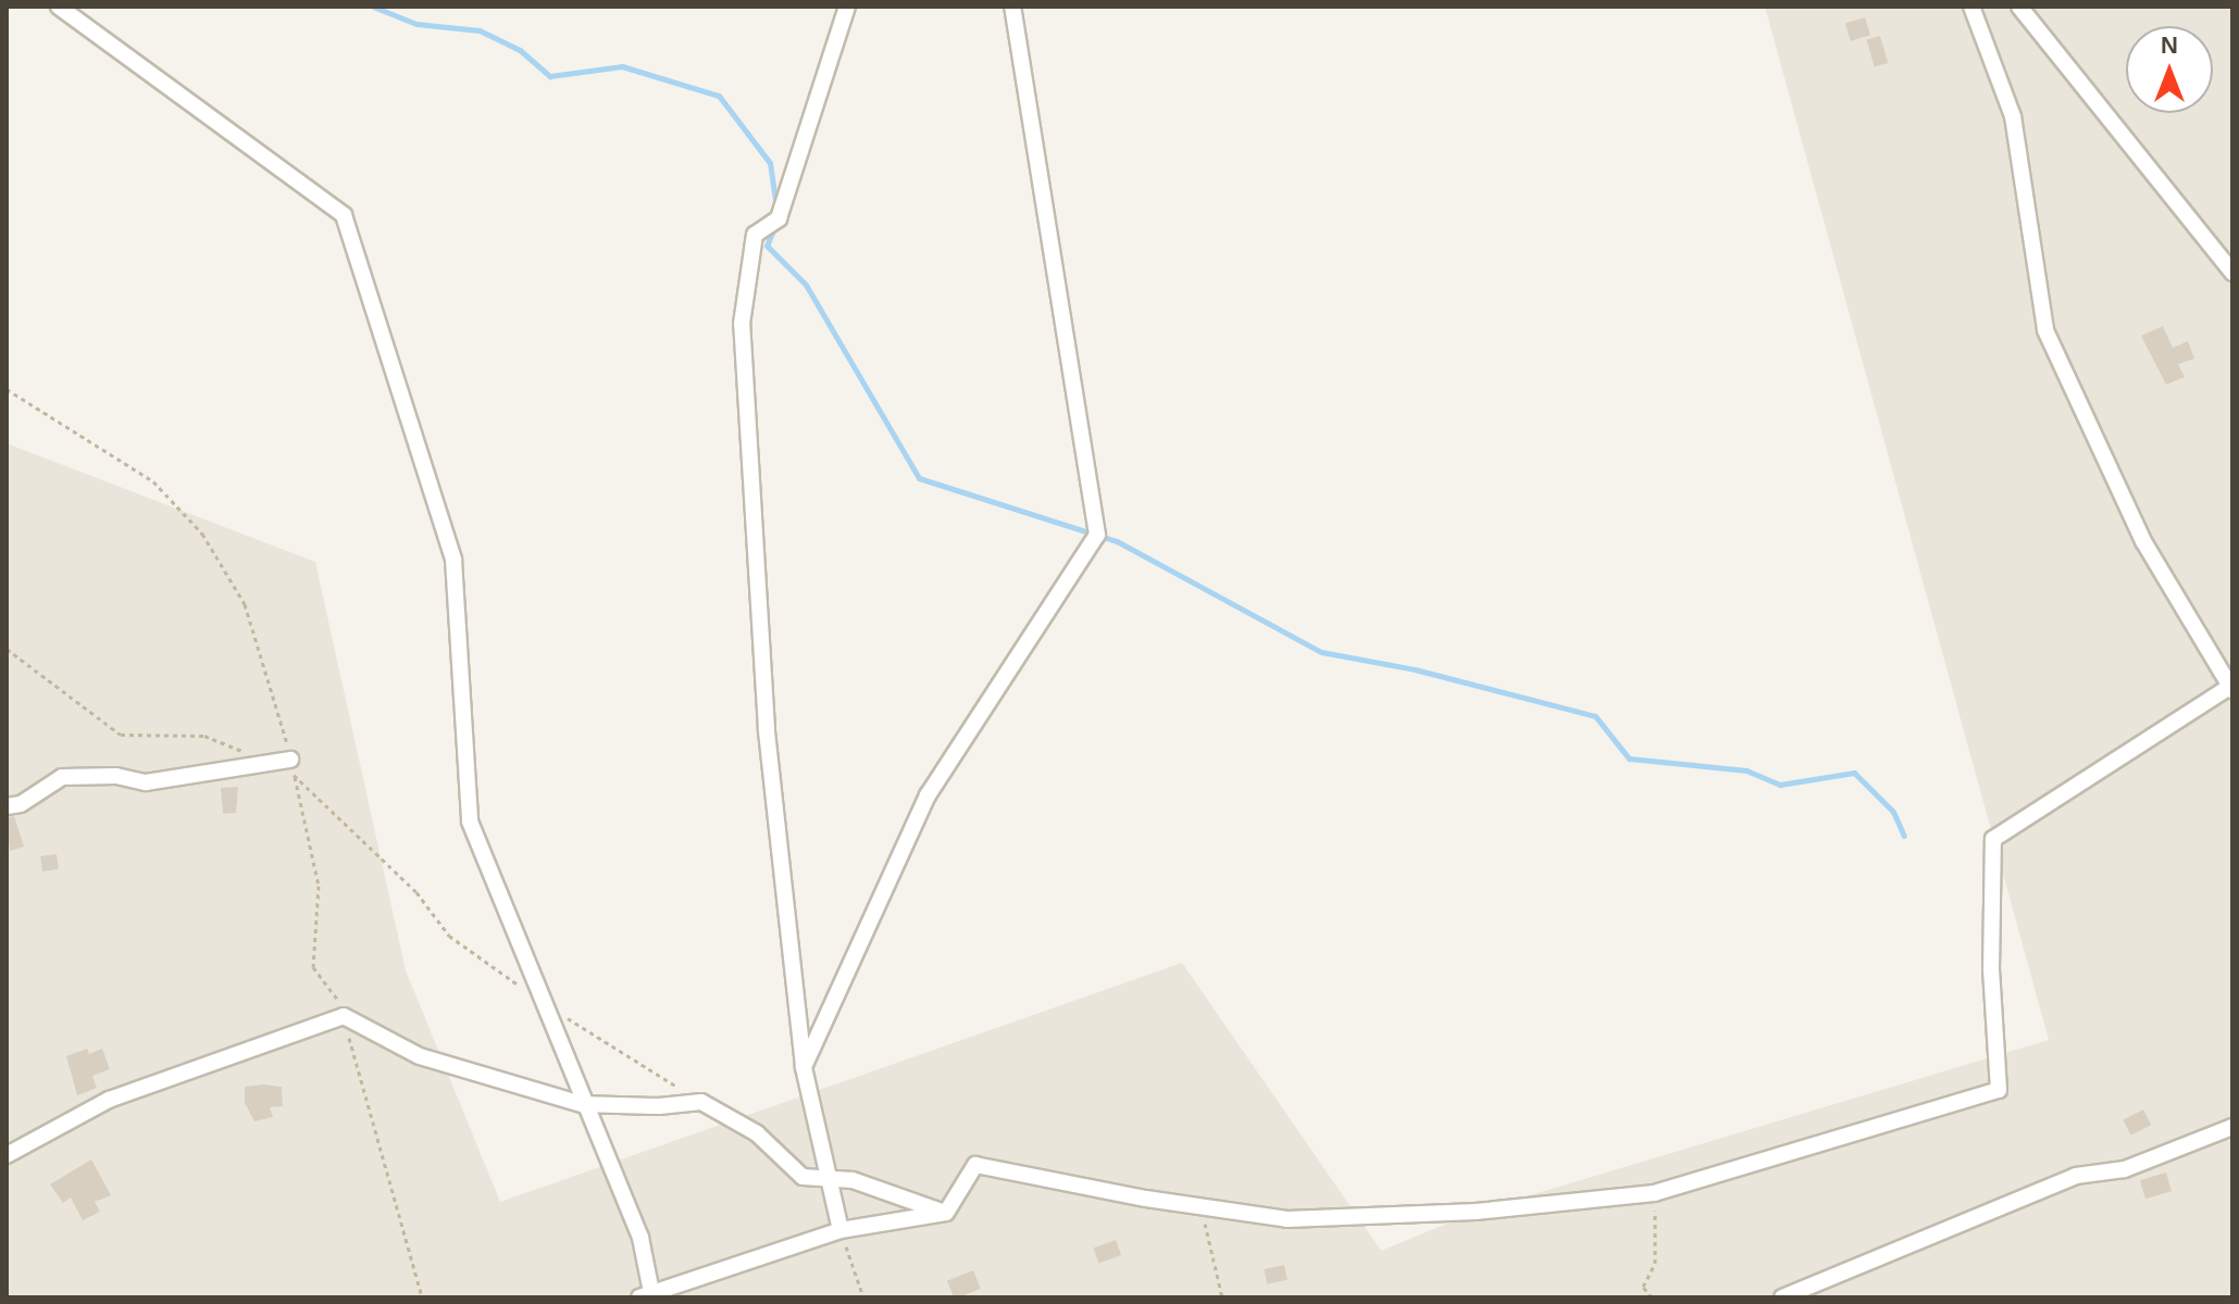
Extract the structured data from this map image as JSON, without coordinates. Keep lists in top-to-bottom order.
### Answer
{
  "north": "top"
}
